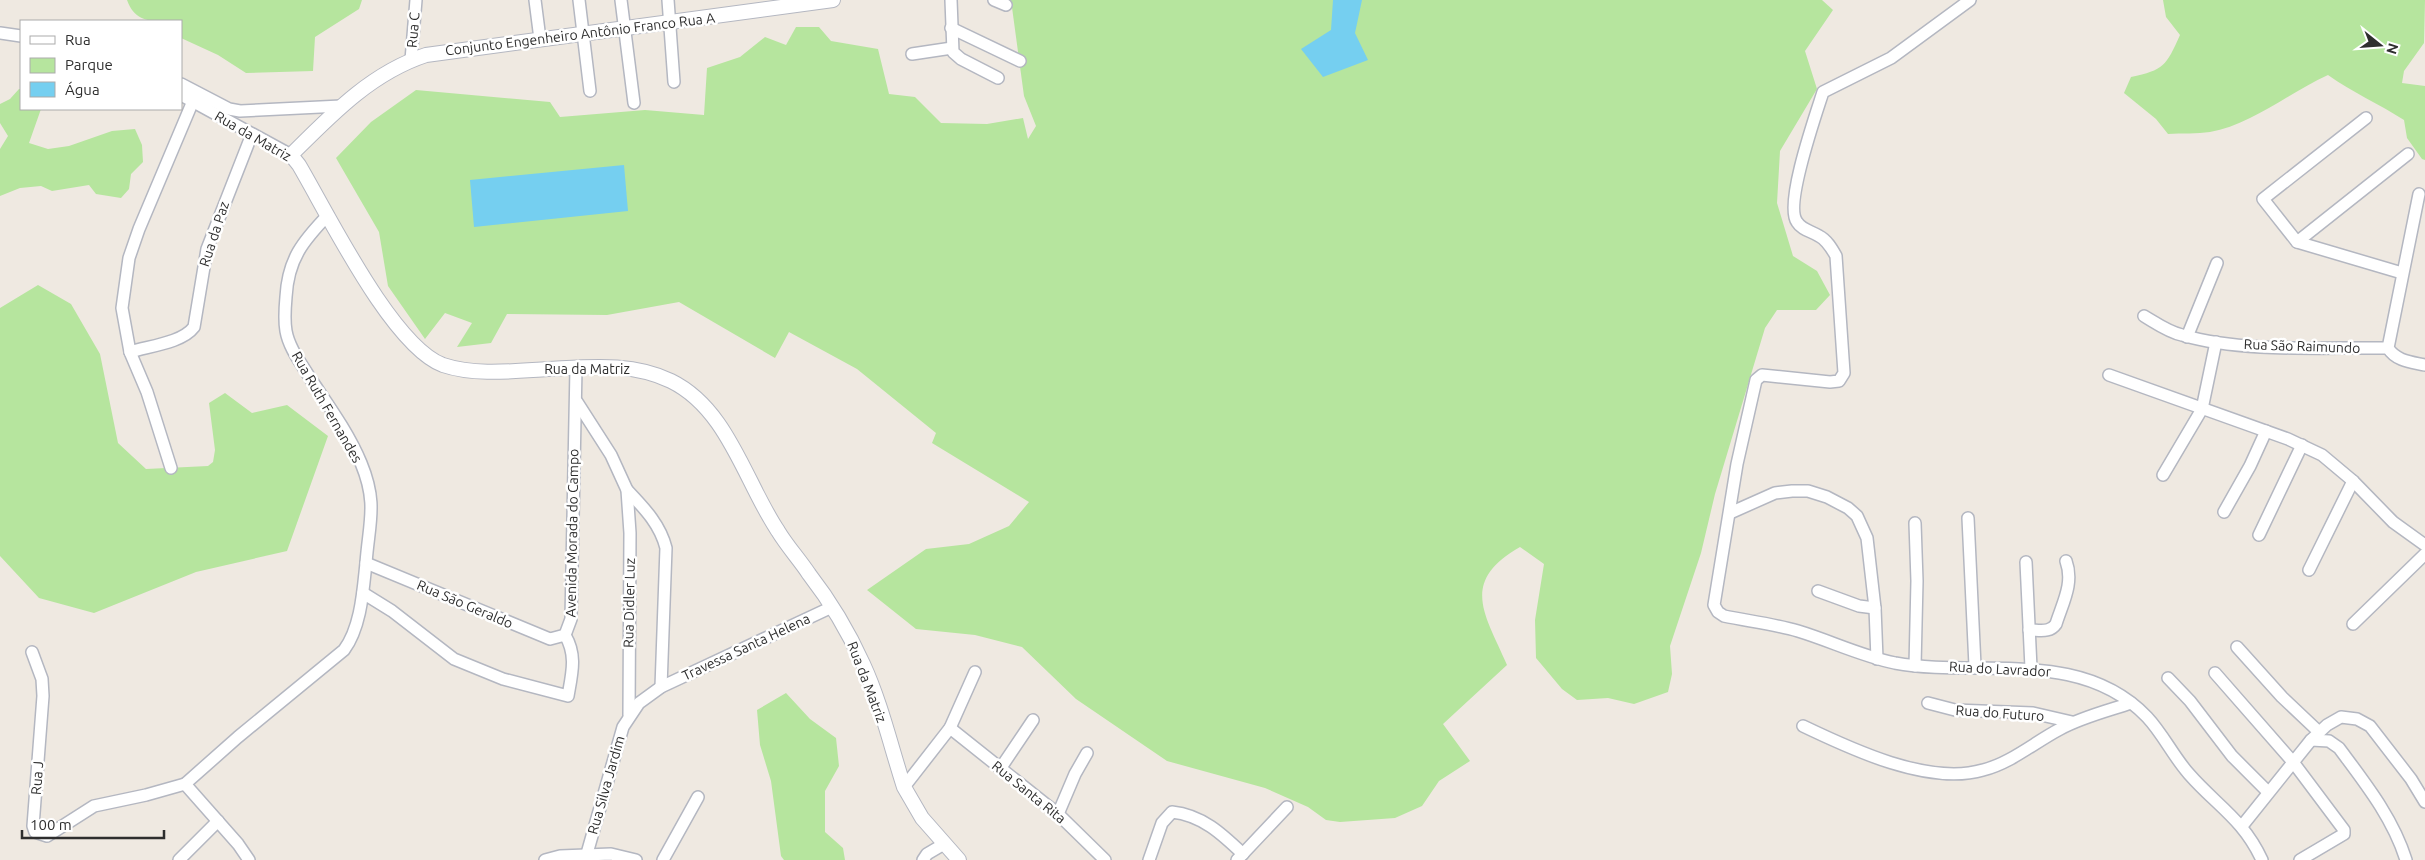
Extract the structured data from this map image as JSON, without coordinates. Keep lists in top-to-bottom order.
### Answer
{
  "streets": {
    "street": [
      "Rua C",
      "Conjunto Engenheiro Antônio Franco Rua A",
      "Rua da Matriz",
      "Rua da Paz",
      "Rua São Raimundo",
      "Rua Ruth Fernandes",
      "Avenida Morada do Campo",
      "Rua Didler Luz",
      "Rua São Geraldo",
      "Travessa Santa Helena",
      "Rua do Lavrador",
      "Rua do Futuro",
      "Rua J",
      "Rua Silva Jardim",
      "Rua Santa Rita"
    ]
  },
  "crossings": [
    ["Rua C", "Conjunto Engenheiro Antônio Franco Rua A"],
    ["Conjunto Engenheiro Antônio Franco Rua A", "Rua da Matriz"],
    ["Rua da Matriz", "Rua da Paz"],
    ["Rua da Matriz", "Rua Ruth Fernandes"],
    ["Rua da Matriz", "Avenida Morada do Campo"],
    ["Rua da Matriz", "Travessa Santa Helena"],
    ["Rua Ruth Fernandes", "Avenida Morada do Campo"],
    ["Rua Ruth Fernandes", "Rua São Geraldo"],
    ["Rua Ruth Fernandes", "Rua J"],
    ["Avenida Morada do Campo", "Rua Didler Luz"],
    ["Avenida Morada do Campo", "Rua São Geraldo"],
    ["Rua Didler Luz", "Travessa Santa Helena"],
    ["Rua Didler Luz", "Rua Silva Jardim"],
    ["Travessa Santa Helena", "Rua Silva Jardim"]
  ],
  "legend": ["Rua", "Parque", "Água"],
  "scale_bar": "100 m",
  "north": "right"
}
